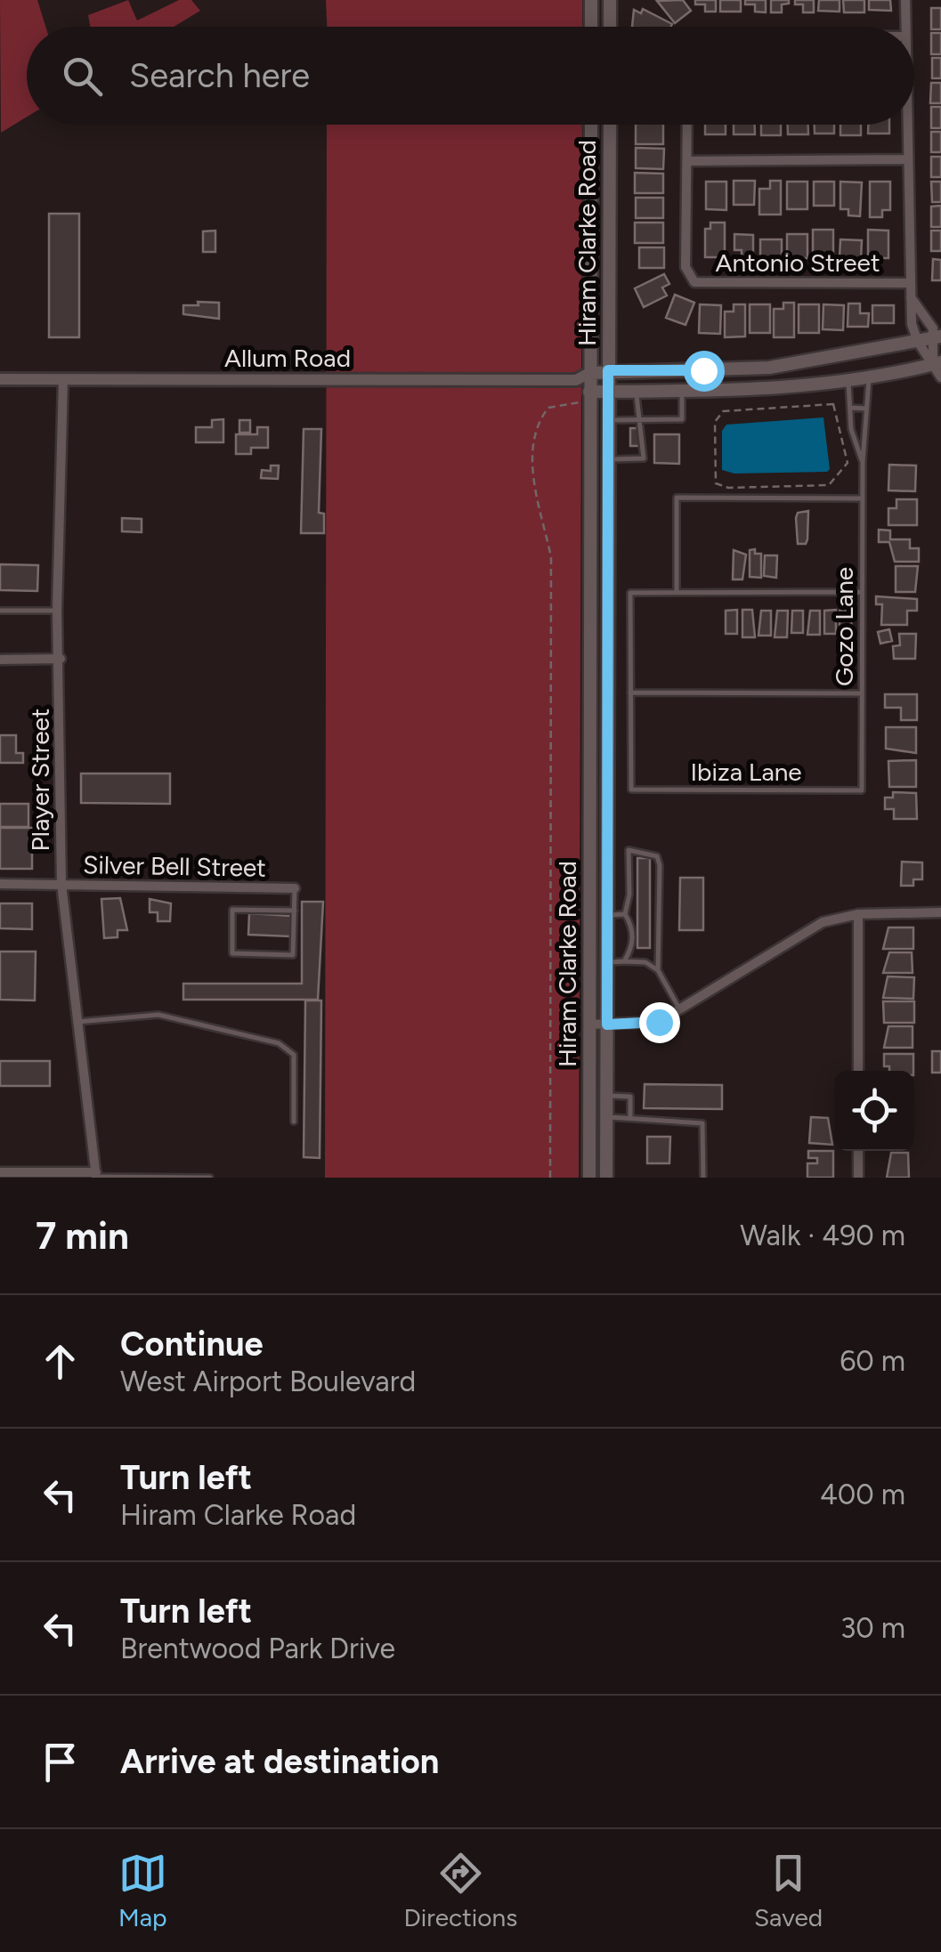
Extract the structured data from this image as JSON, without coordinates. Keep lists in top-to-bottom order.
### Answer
{
  "streets": {
    "main road": ["Hiram Clarke Road"],
    "street": [
      "Antonio Street",
      "Allum Road",
      "Player Street",
      "Silver Bell Street"
    ],
    "lane": ["Gozo Lane", "Ibiza Lane"]
  },
  "crossings": [
    ["Allum Road", "Player Street"],
    ["Gozo Lane", "Ibiza Lane"],
    ["Player Street", "Silver Bell Street"]
  ],
  "page": {
    "search": "Search here",
    "heading": ["7 min", "Walk · 490 m"],
    "list": [
      ["Continue", "West Airport Boulevard", "60 m"],
      ["Turn left", "Hiram Clarke Road", "400 m"],
      ["Turn left", "Brentwood Park Drive", "30 m"],
      "Arrive at destination"
    ],
    "nav": ["Map", "Directions", "Saved"]
  }
}
